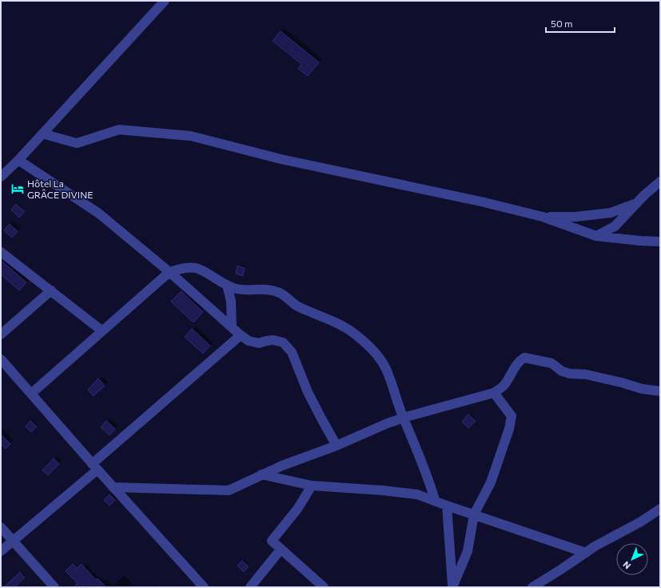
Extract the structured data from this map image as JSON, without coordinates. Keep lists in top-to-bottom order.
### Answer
{
  "places": {
    "hotel": ["Hôtel La GRÂCE DIVINE"]
  },
  "scale_bar": "50 m",
  "north": "bottom left"
}
